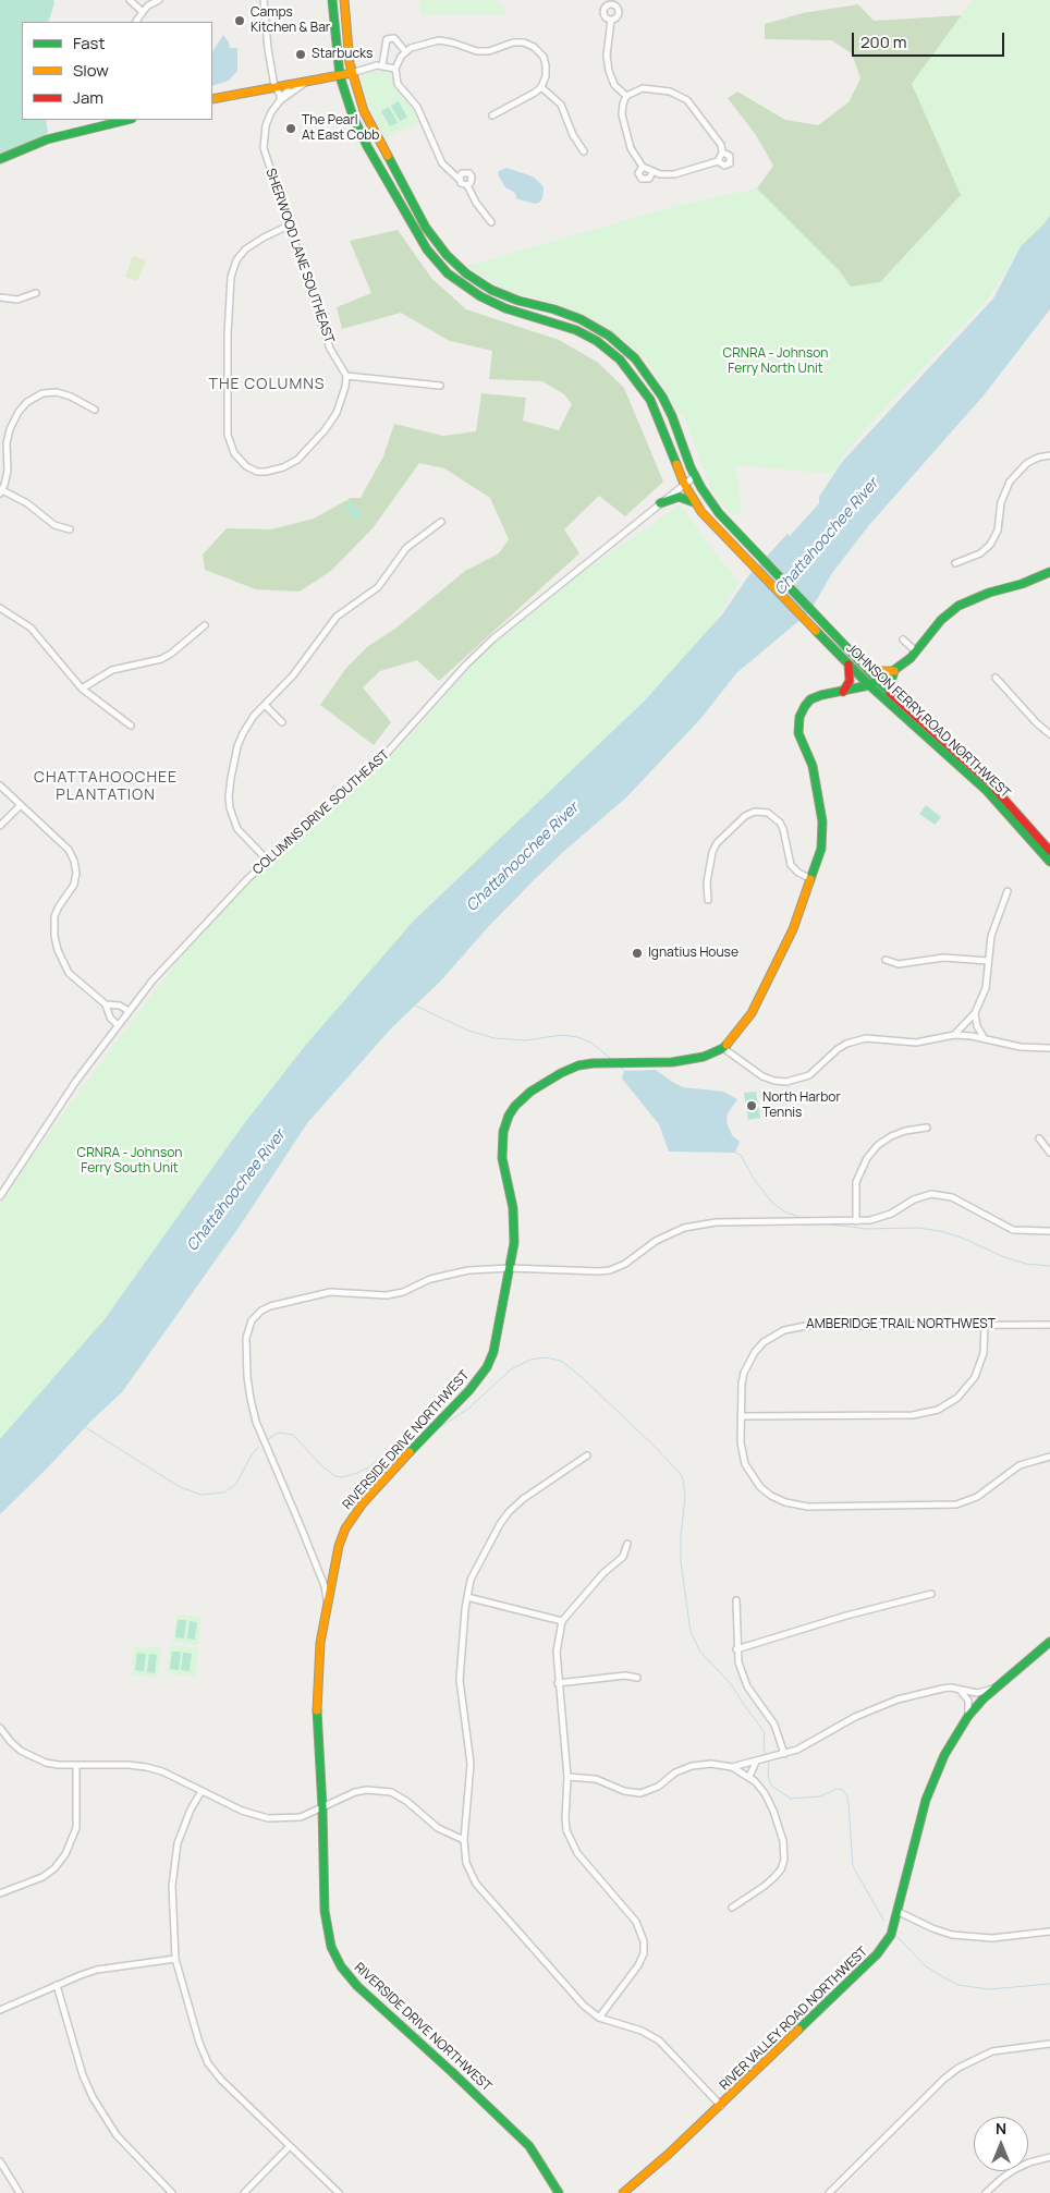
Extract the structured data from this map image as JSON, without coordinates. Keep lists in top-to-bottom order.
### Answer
{
  "streets": {
    "street": [
      "SHERWOOD LANE SOUTHEAST",
      "JOHNSON FERRY ROAD NORTHWEST",
      "COLUMNS DRIVE SOUTHEAST",
      "AMBERIDGE TRAIL NORTHWEST",
      "RIVERSIDE DRIVE NORTHWEST",
      "RIVER VALLEY ROAD NORTHWEST"
    ]
  },
  "crossings": [
    ["JOHNSON FERRY ROAD NORTHWEST", "COLUMNS DRIVE SOUTHEAST"],
    ["JOHNSON FERRY ROAD NORTHWEST", "RIVERSIDE DRIVE NORTHWEST"]
  ],
  "districts": ["THE COLUMNS", "CHATTAHOOCHEE PLANTATION"],
  "water": ["Chattahoochee River"],
  "parks": ["CRNRA - Johnson Ferry North Unit", "CRNRA - Johnson Ferry South Unit"],
  "places": [
    "Camps Kitchen & Bar",
    "Starbucks",
    "The Pearl At East Cobb",
    "Ignatius House",
    "North Harbor Tennis"
  ],
  "legend": ["Fast", "Slow", "Jam"],
  "scale_bar": "200 m",
  "north": "top"
}
